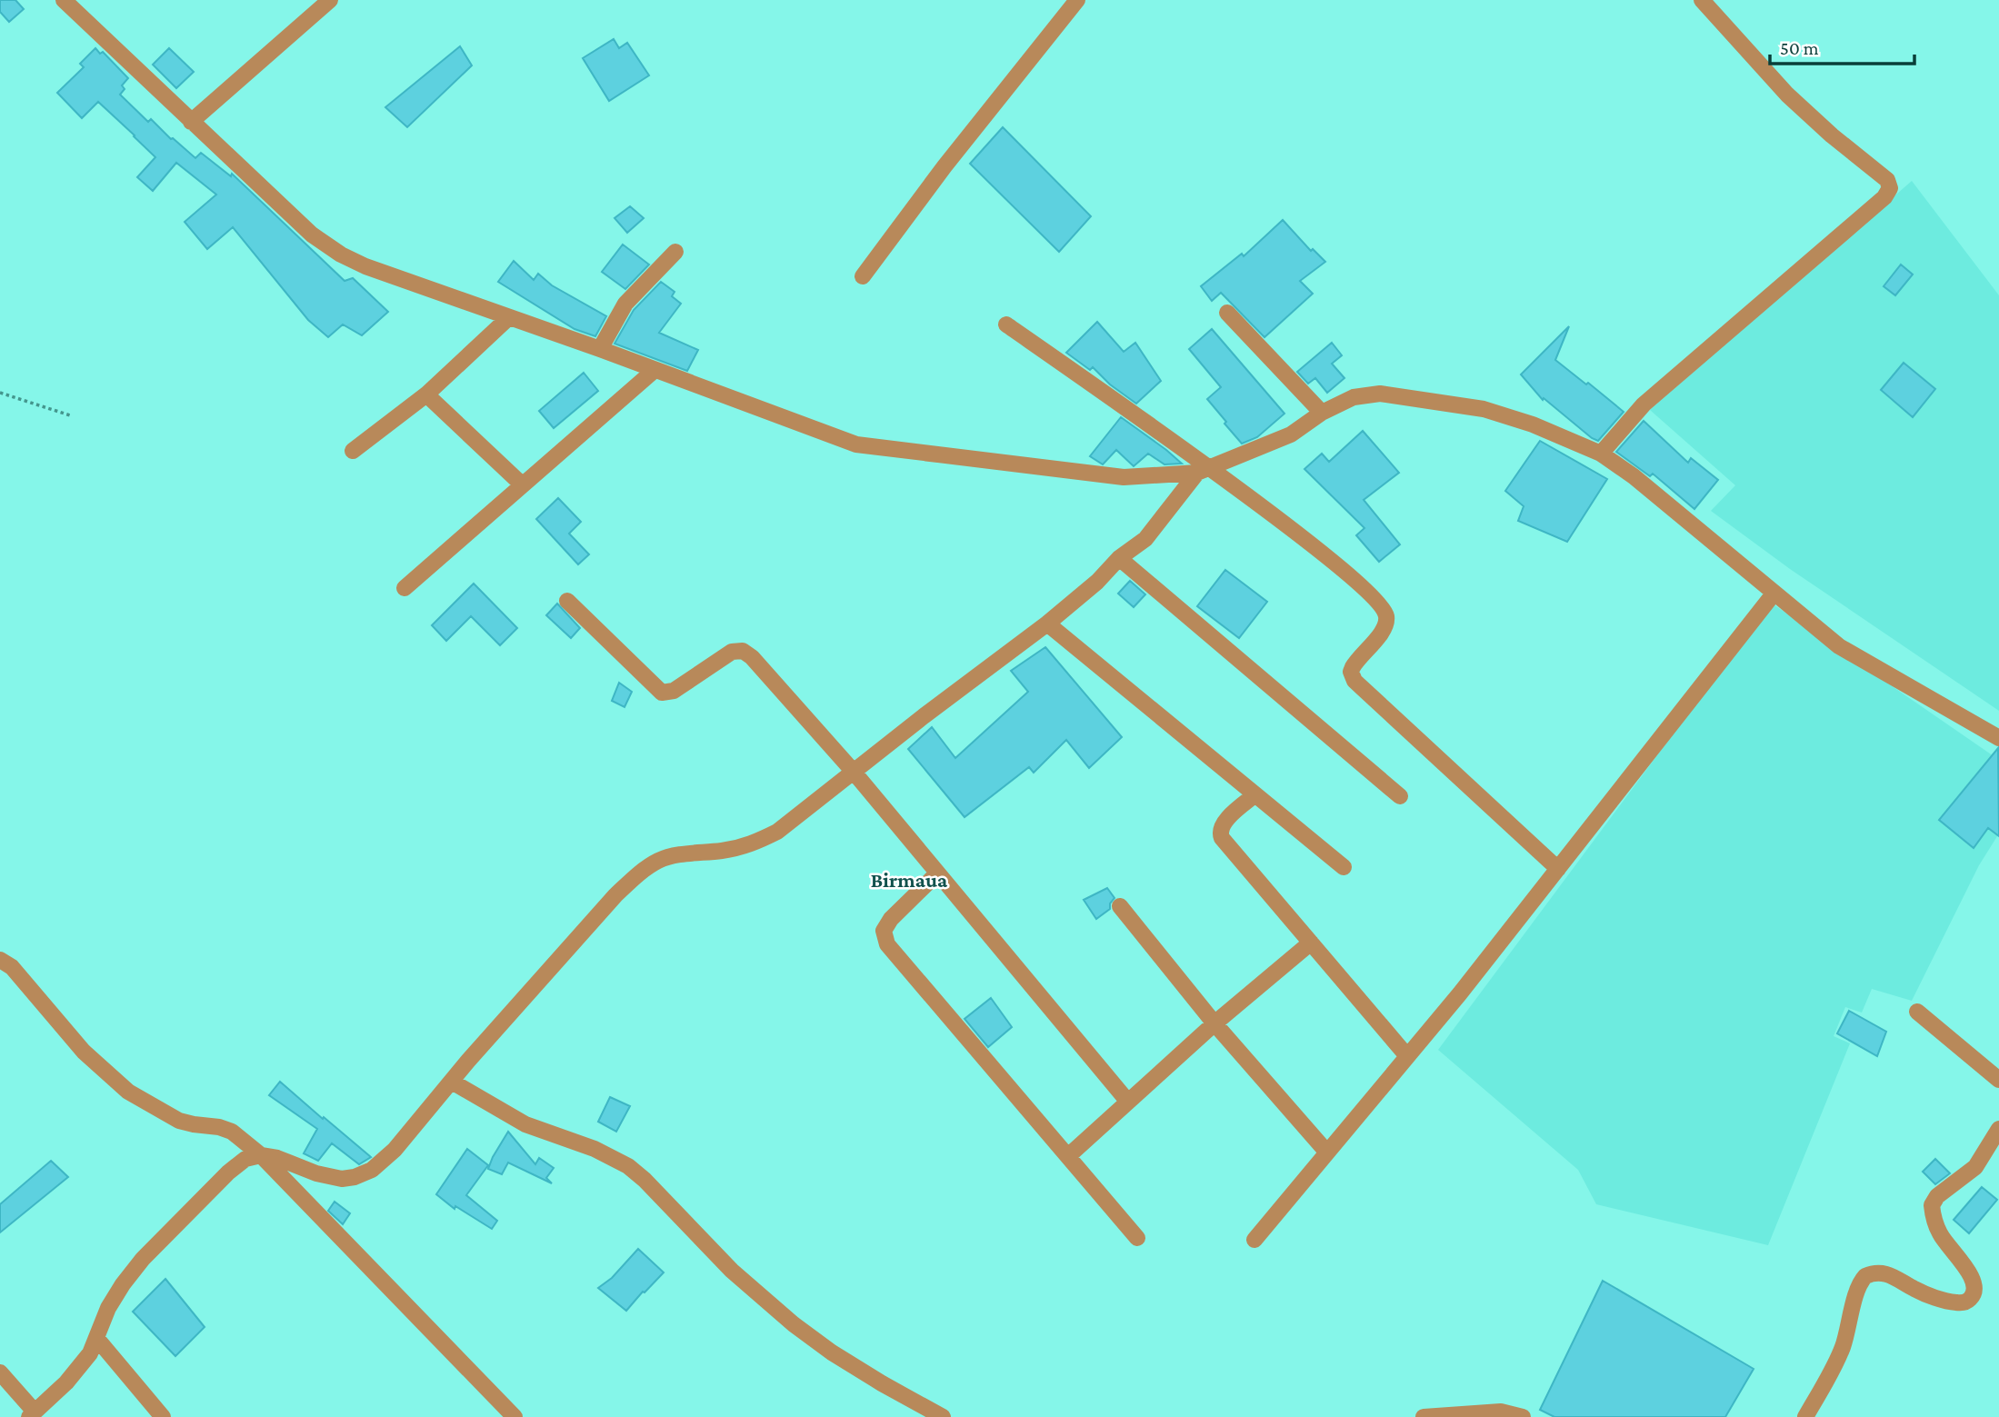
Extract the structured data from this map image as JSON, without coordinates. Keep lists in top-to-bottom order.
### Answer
{
  "districts": ["Birmaua"],
  "scale_bar": "50 m"
}
